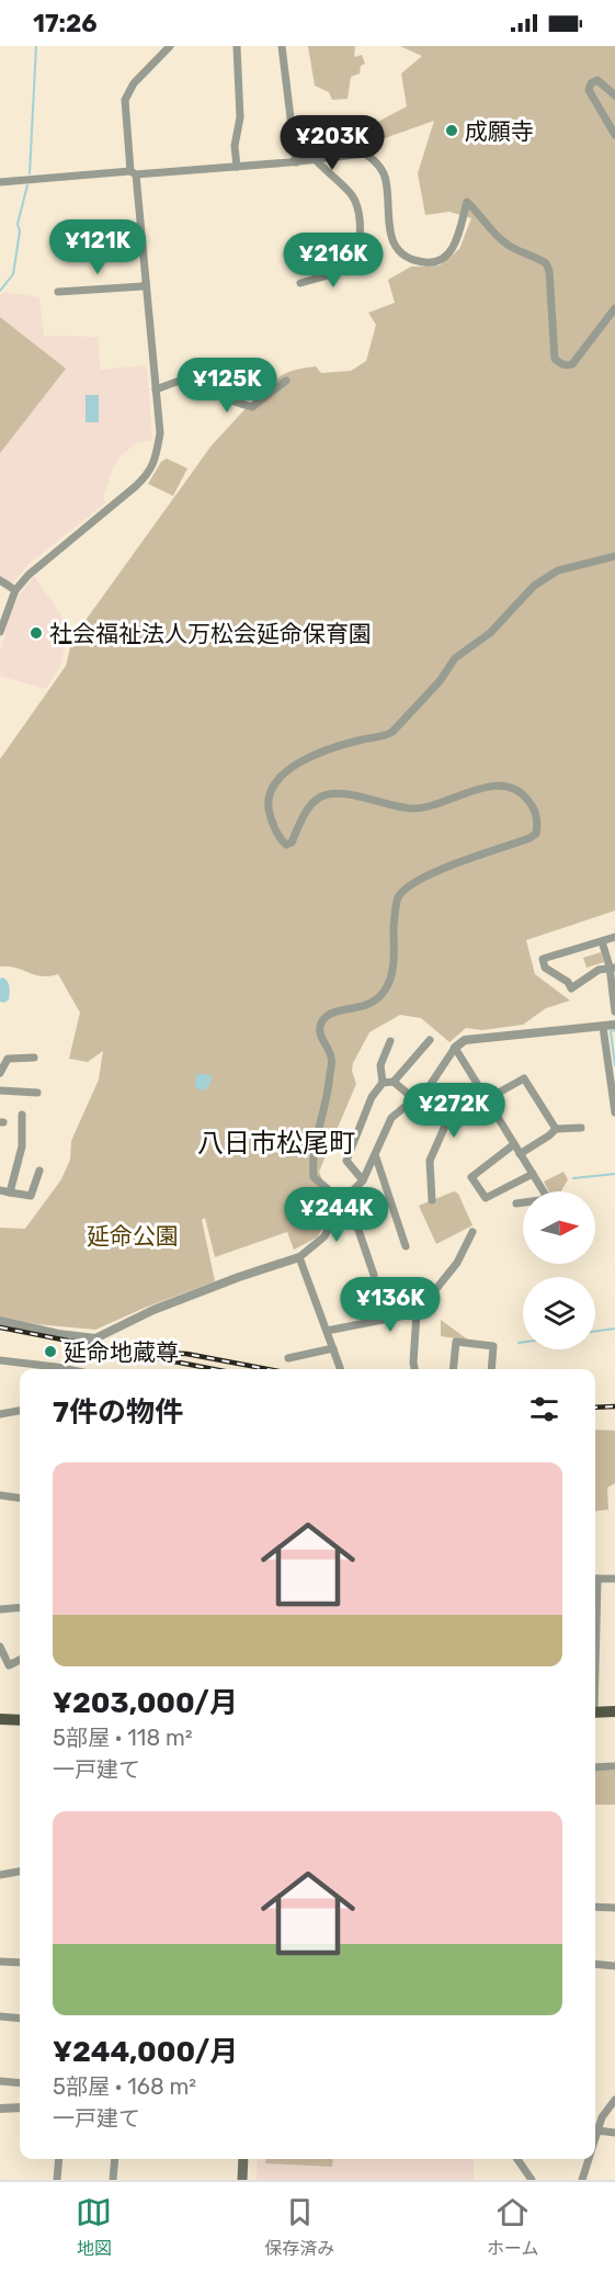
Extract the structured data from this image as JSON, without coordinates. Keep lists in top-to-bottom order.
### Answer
{
  "districts": ["八日市松尾町"],
  "parks": ["延命公園"],
  "places": ["成願寺", "社会福祉法人万松会延命保育園", "延命地蔵尊"],
  "north": "right",
  "page": {
    "status": "17:26",
    "price": [
      "¥203K",
      "¥121K",
      "¥216K",
      "¥125K",
      "¥272K",
      "¥244K",
      "¥136K"
    ],
    "heading": "7件の物件",
    "list": [
      {
        "name": "¥203,000/月",
        "note": "5部屋 · 118 m² · 一戸建て"
      },
      {
        "name": "¥244,000/月",
        "note": "5部屋 · 168 m² · 一戸建て"
      }
    ],
    "tabs": ["地図", "保存済み", "ホーム"]
  }
}
